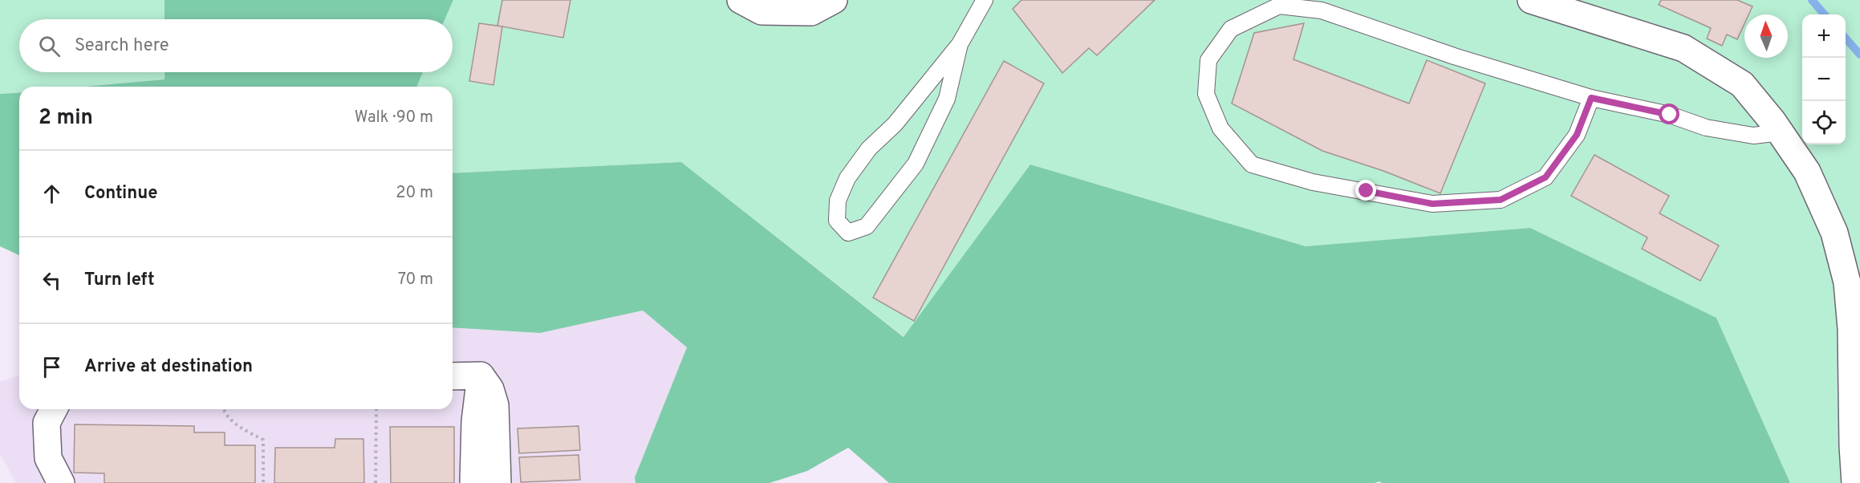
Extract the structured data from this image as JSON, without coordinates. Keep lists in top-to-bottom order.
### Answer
{
  "north": "top",
  "page": {
    "map_buttons": ["+", "−"],
    "search": "Search here",
    "heading": ["2 min", "Walk · 90 m"],
    "list": [
      ["Continue", "20 m"],
      ["Turn left", "70 m"],
      "Arrive at destination"
    ]
  }
}
